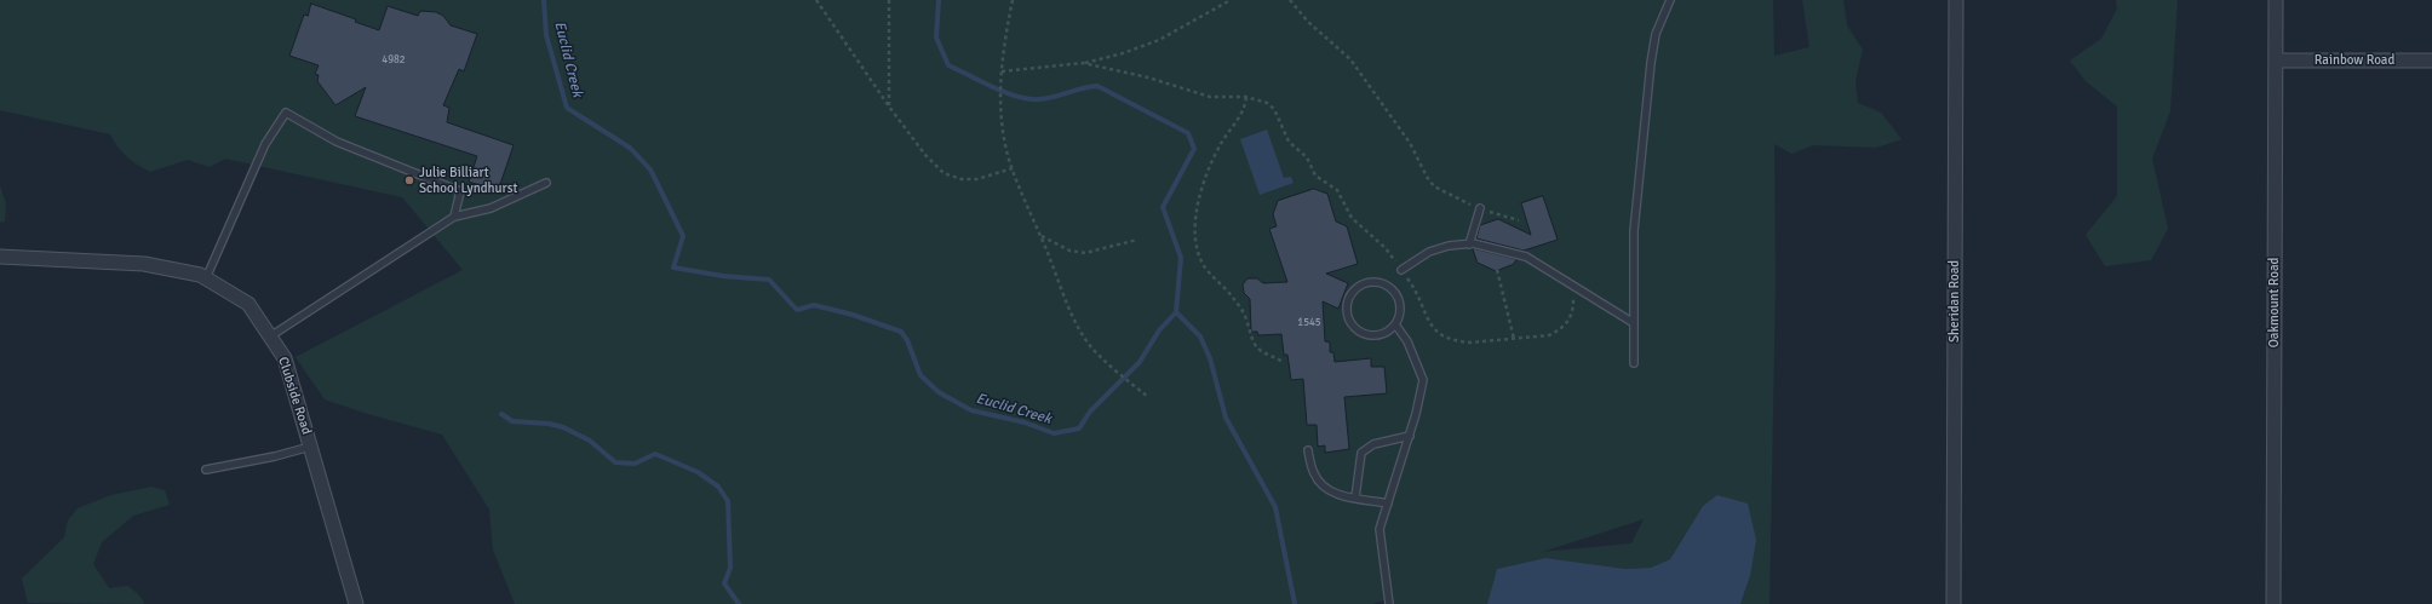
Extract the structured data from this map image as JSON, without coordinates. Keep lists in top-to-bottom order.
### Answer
{
  "streets": {
    "street": [
      "Rainbow Road",
      "Sheridan Road",
      "Oakmount Road",
      "Clubside Road"
    ]
  },
  "crossings": [
    ["Rainbow Road", "Oakmount Road"]
  ],
  "water": ["Euclid Creek"],
  "places": ["Julie Billiart School Lyndhurst"],
  "house_numbers": ["4982", "1545"]
}
